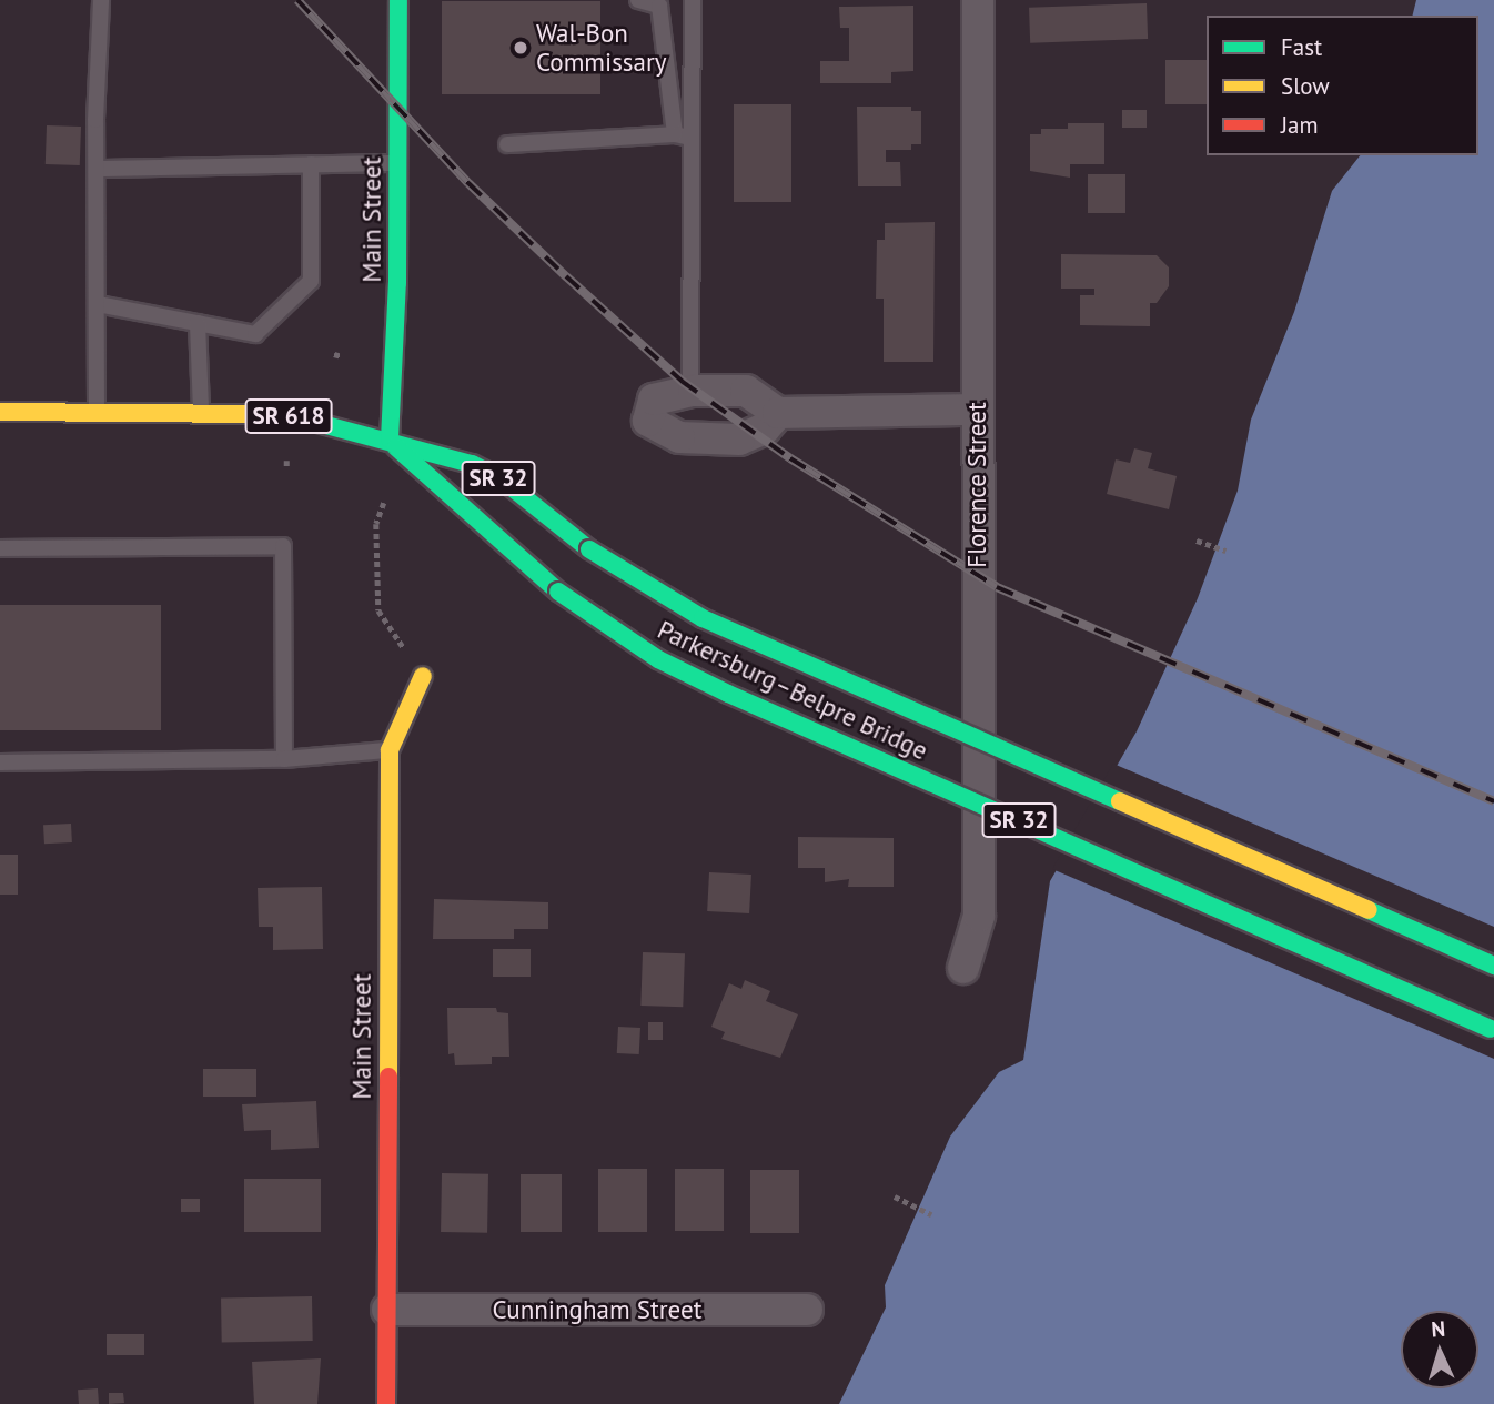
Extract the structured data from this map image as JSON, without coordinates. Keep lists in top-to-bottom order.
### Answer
{
  "streets": {
    "main road": [
      "Main Street",
      "SR 618",
      "SR 32",
      "Parkersburg–Belpre Bridge"
    ],
    "street": ["Florence Street", "Cunningham Street"]
  },
  "crossings": [
    ["Main Street", "SR 618"],
    ["Main Street", "Parkersburg–Belpre Bridge"],
    ["Main Street", "Cunningham Street"],
    ["SR 618", "Parkersburg–Belpre Bridge"]
  ],
  "places": ["Wal-Bon Commissary"],
  "legend": ["Fast", "Slow", "Jam"],
  "north": "top"
}
